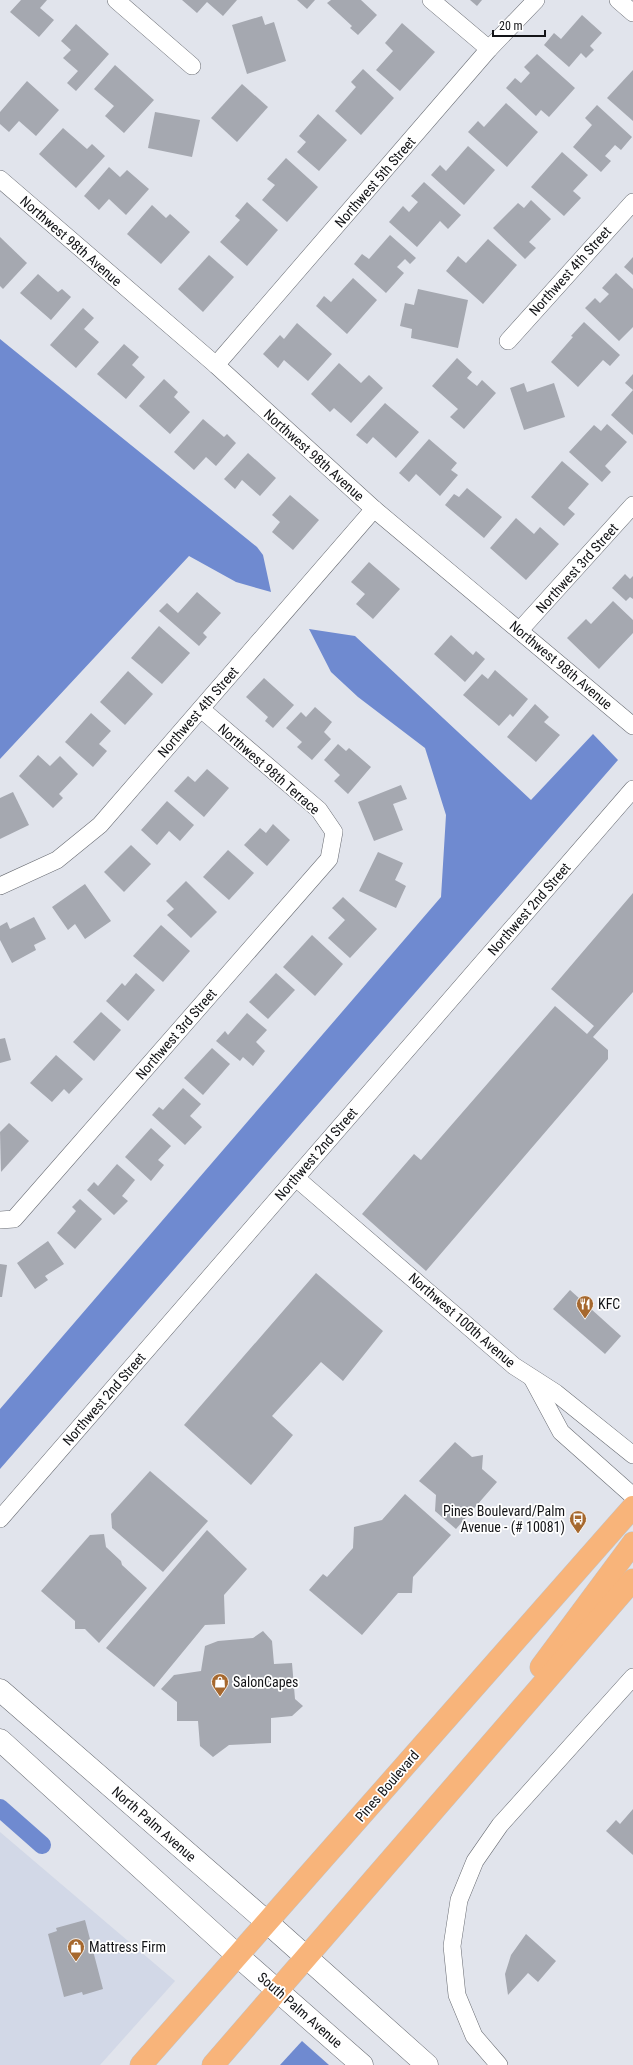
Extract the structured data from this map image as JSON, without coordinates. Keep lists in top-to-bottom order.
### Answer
{
  "streets": {
    "highway": ["Pines Boulevard"],
    "main road": ["North Palm Avenue", "South Palm Avenue"],
    "street": [
      "Northwest 5th Street",
      "Northwest 98th Avenue",
      "Northwest 4th Street",
      "Northwest 3rd Street",
      "Northwest 98th Terrace",
      "Northwest 2nd Street",
      "Northwest 100th Avenue"
    ]
  },
  "crossings": [
    ["Northwest 5th Street", "Northwest 98th Avenue"],
    ["Northwest 98th Avenue", "Northwest 4th Street"],
    ["Northwest 98th Avenue", "Northwest 3rd Street"],
    ["Northwest 4th Street", "Northwest 98th Terrace"],
    ["Northwest 3rd Street", "Northwest 98th Terrace"],
    ["Northwest 2nd Street", "Northwest 100th Avenue"],
    ["Pines Boulevard", "North Palm Avenue"],
    ["Pines Boulevard", "South Palm Avenue"]
  ],
  "places": {
    "restaurant": ["KFC"],
    "bus stop": ["Pines Boulevard/Palm Avenue - (# 10081)"],
    "shop": ["SalonCapes", "Mattress Firm"]
  },
  "scale_bar": "20 m"
}
